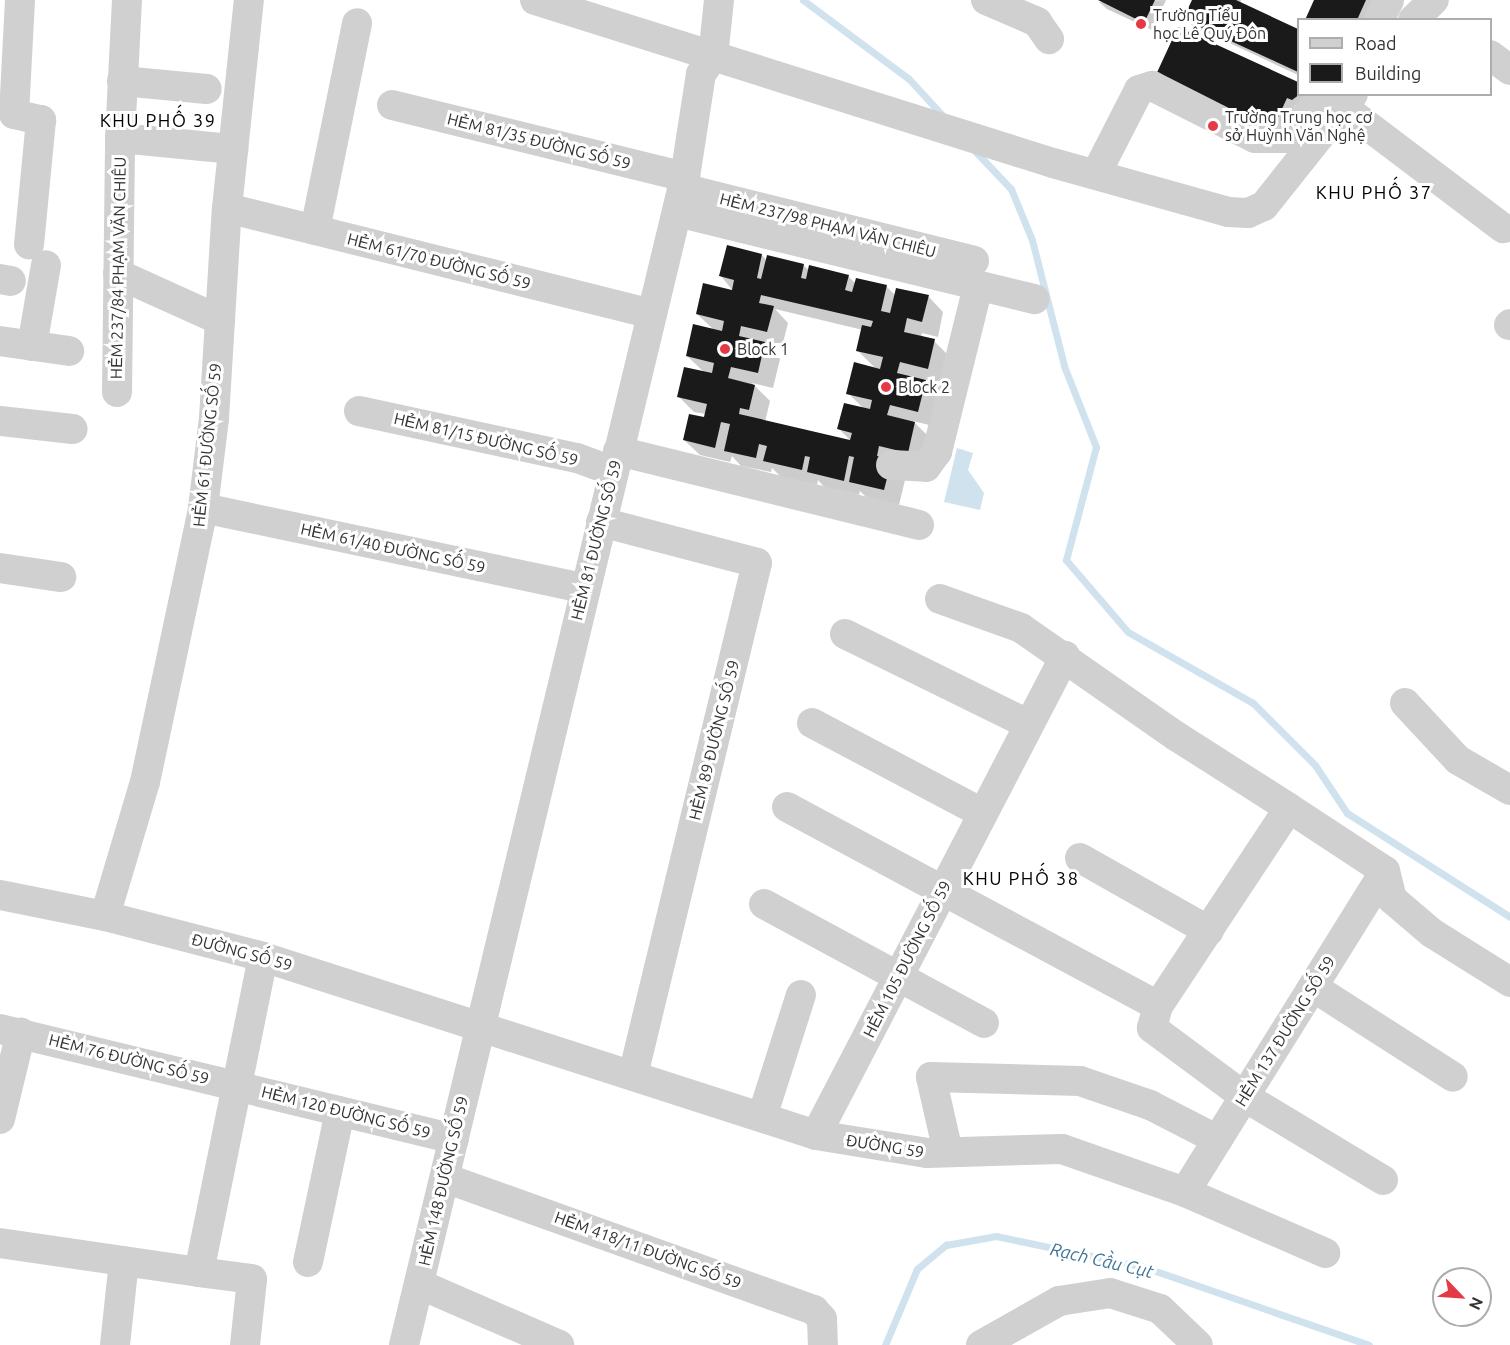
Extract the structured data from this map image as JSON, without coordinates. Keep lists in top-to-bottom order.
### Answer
{
  "streets": {
    "street": [
      "HẺM 81/35 ĐƯỜNG SỐ 59",
      "HẺM 61/70 ĐƯỜNG SỐ 59",
      "HẺM 237/84 PHẠM VĂN CHIÊU",
      "HẺM 81/15 ĐƯỜNG SỐ 59",
      "HẺM 61 ĐƯỜNG SỐ 59",
      "HẺM 81 ĐƯỜNG SỐ 59",
      "HẺM 61/40 ĐƯỜNG SỐ 59",
      "HẺM 89 ĐƯỜNG SỐ 59",
      "ĐƯỜNG SỐ 59",
      "HẺM 105 ĐƯỜNG SỐ 59",
      "HẺM 137 ĐƯỜNG SỐ 59",
      "HẺM 76 ĐƯỜNG SỐ 59",
      "HẺM 120 ĐƯỜNG SỐ 59",
      "ĐƯỜNG 59",
      "HẺM 148 ĐƯỜNG SỐ 59",
      "HẺM 418/11 ĐƯỜNG SỐ 59"
    ]
  },
  "crossings": [
    ["HẺM 81/35 ĐƯỜNG SỐ 59", "HẺM 81 ĐƯỜNG SỐ 59"],
    ["HẺM 61/70 ĐƯỜNG SỐ 59", "HẺM 61 ĐƯỜNG SỐ 59"],
    ["HẺM 61/70 ĐƯỜNG SỐ 59", "HẺM 81 ĐƯỜNG SỐ 59"],
    ["HẺM 81/15 ĐƯỜNG SỐ 59", "HẺM 81 ĐƯỜNG SỐ 59"],
    ["HẺM 61 ĐƯỜNG SỐ 59", "HẺM 61/40 ĐƯỜNG SỐ 59"],
    ["HẺM 61 ĐƯỜNG SỐ 59", "ĐƯỜNG SỐ 59"],
    ["HẺM 81 ĐƯỜNG SỐ 59", "HẺM 61/40 ĐƯỜNG SỐ 59"],
    ["HẺM 81 ĐƯỜNG SỐ 59", "HẺM 89 ĐƯỜNG SỐ 59"],
    ["HẺM 81 ĐƯỜNG SỐ 59", "ĐƯỜNG SỐ 59"],
    ["HẺM 81 ĐƯỜNG SỐ 59", "ĐƯỜNG 59"],
    ["HẺM 81 ĐƯỜNG SỐ 59", "HẺM 148 ĐƯỜNG SỐ 59"],
    ["HẺM 89 ĐƯỜNG SỐ 59", "ĐƯỜNG 59"],
    ["ĐƯỜNG SỐ 59", "HẺM 120 ĐƯỜNG SỐ 59"],
    ["ĐƯỜNG SỐ 59", "ĐƯỜNG 59"],
    ["ĐƯỜNG SỐ 59", "HẺM 148 ĐƯỜNG SỐ 59"],
    ["HẺM 105 ĐƯỜNG SỐ 59", "ĐƯỜNG 59"],
    ["HẺM 137 ĐƯỜNG SỐ 59", "ĐƯỜNG 59"],
    ["HẺM 76 ĐƯỜNG SỐ 59", "HẺM 120 ĐƯỜNG SỐ 59"],
    ["HẺM 120 ĐƯỜNG SỐ 59", "HẺM 148 ĐƯỜNG SỐ 59"],
    ["ĐƯỜNG 59", "HẺM 148 ĐƯỜNG SỐ 59"],
    ["HẺM 148 ĐƯỜNG SỐ 59", "HẺM 418/11 ĐƯỜNG SỐ 59"]
  ],
  "districts": ["KHU PHỐ 39", "KHU PHỐ 37", "KHU PHỐ 38"],
  "water": ["Rạch Cầu Cụt"],
  "places": [
    "Trường Tiểu học Lê Quý Đôn",
    "Trường Trung học cơ sở Huỳnh Văn Nghệ",
    "Block 1",
    "Block 2"
  ],
  "legend": ["Road", "Building"],
  "north": "bottom right"
}
